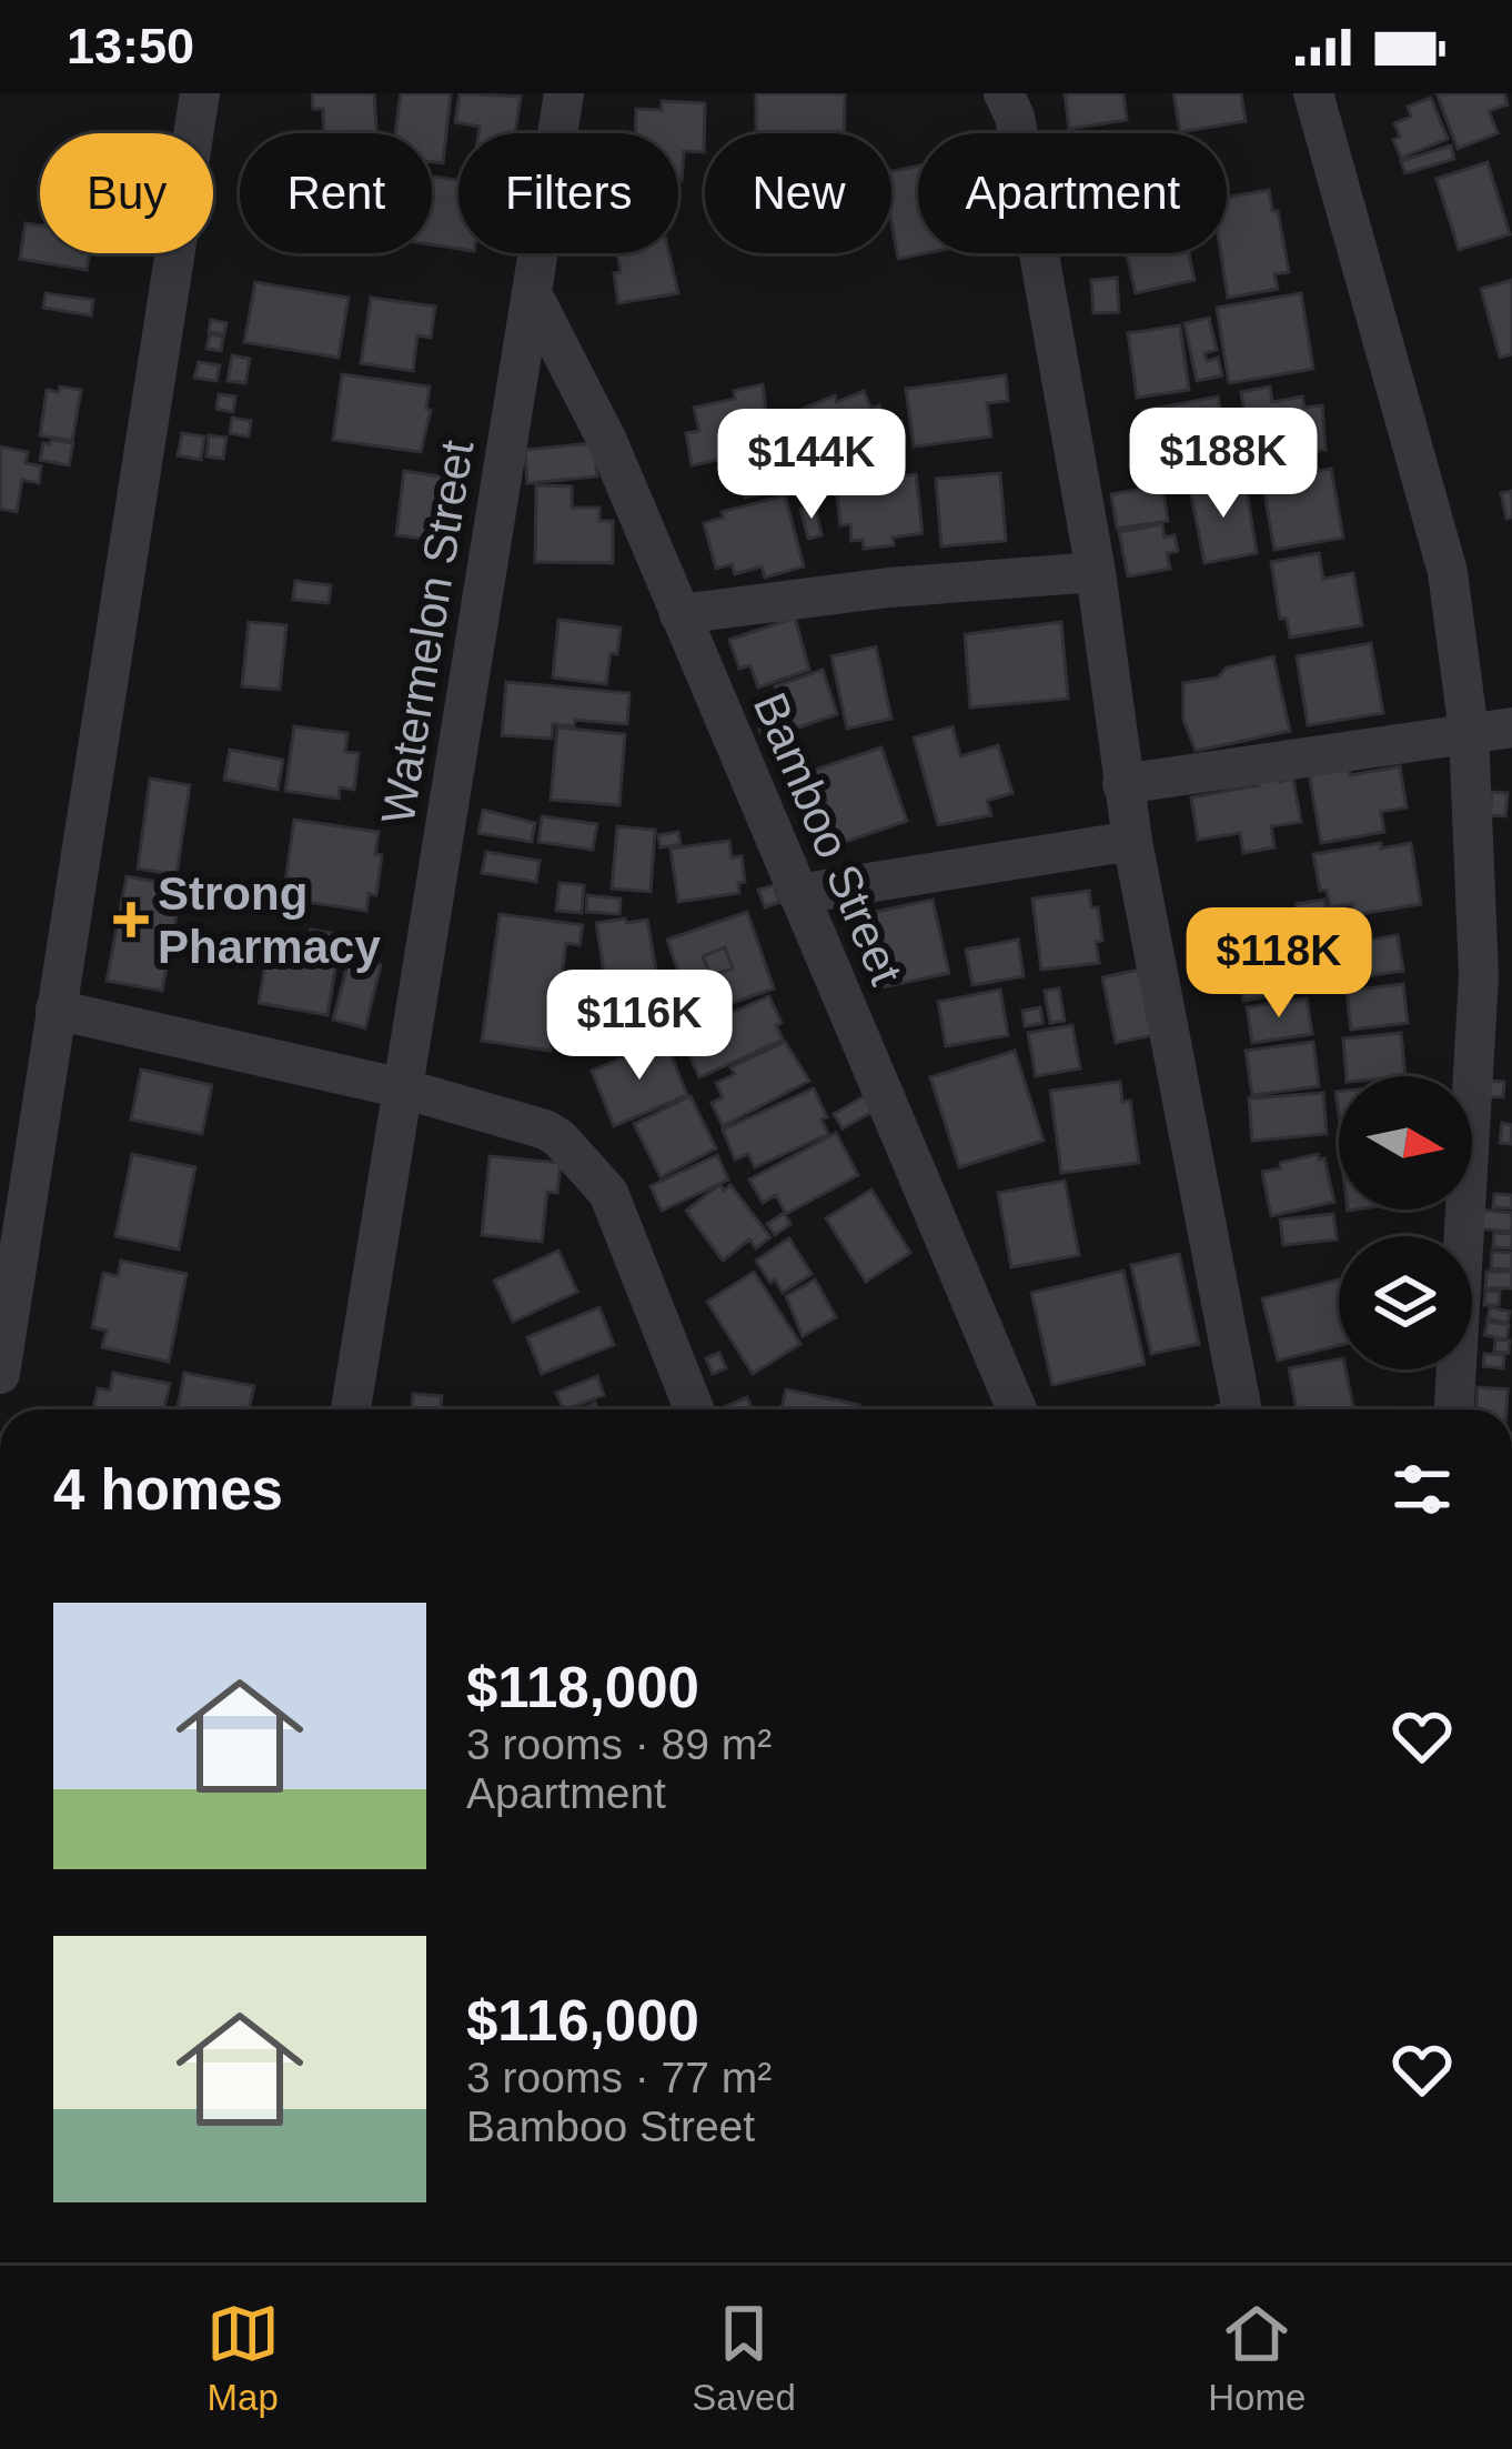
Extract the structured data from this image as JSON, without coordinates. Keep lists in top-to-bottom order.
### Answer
{
  "streets": {
    "street": ["Watermelon Street", "Bamboo Street"]
  },
  "crossings": [
    ["Watermelon Street", "Bamboo Street"]
  ],
  "places": {
    "health": ["Strong Pharmacy"]
  },
  "north": "right",
  "page": {
    "status": "13:50",
    "chip": [
      "Buy",
      "Rent",
      "Filters",
      "New",
      "Apartment"
    ],
    "price": [
      "$188K",
      "$144K",
      "$118K",
      "$116K"
    ],
    "heading": "4 homes",
    "list": [
      {
        "name": "$118,000",
        "note": "3 rooms · 89 m² · Apartment"
      },
      {
        "name": "$116,000",
        "note": "3 rooms · 77 m² · Bamboo Street"
      }
    ],
    "tabs": ["Map", "Saved", "Home"]
  }
}
